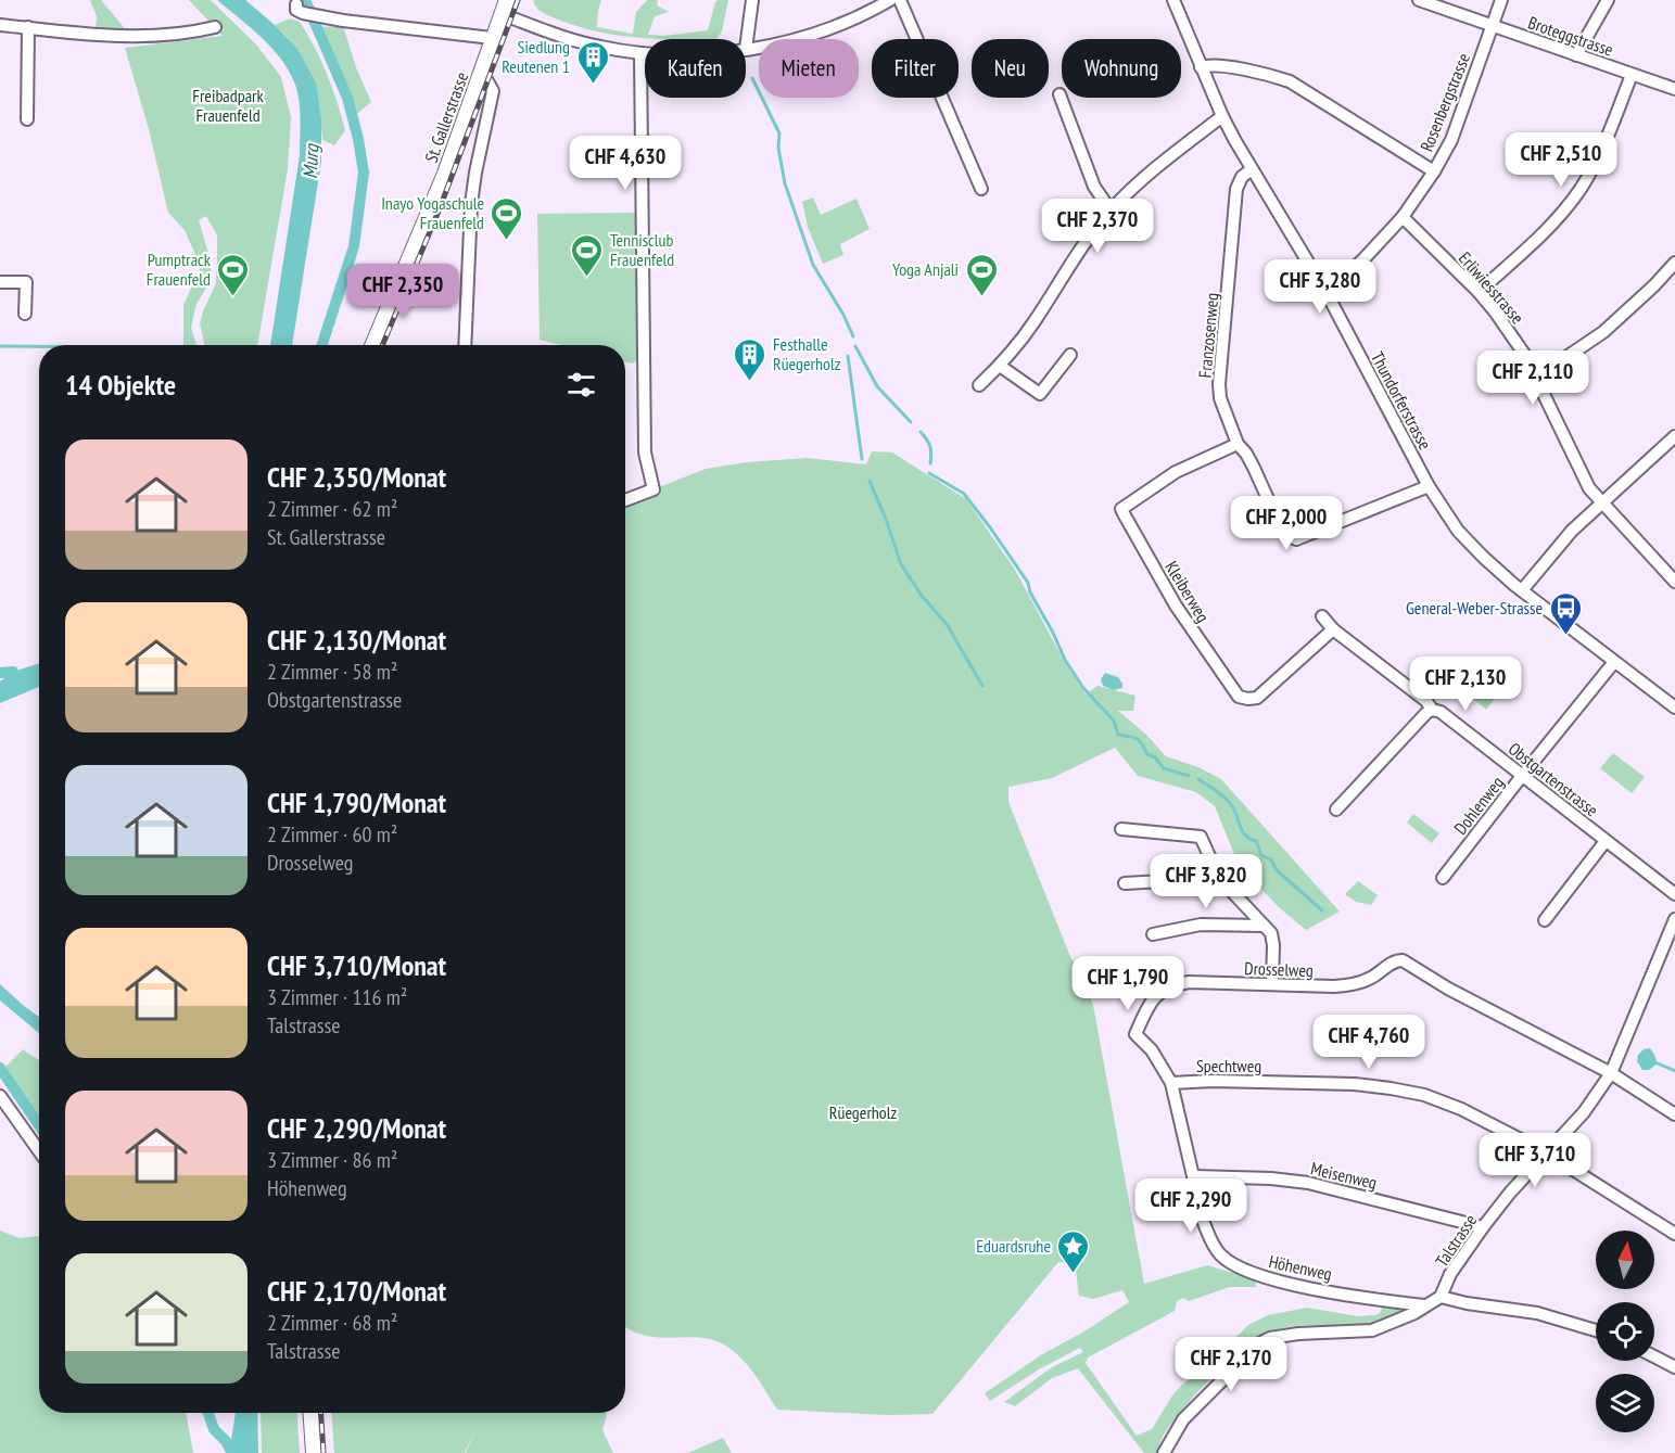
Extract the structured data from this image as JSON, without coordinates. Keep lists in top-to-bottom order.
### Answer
{
  "streets": {
    "main road": ["St. Gallerstrasse"],
    "street": [
      "Broteggstrasse",
      "Rosenbergstrasse",
      "Erliwiesstrasse",
      "Franzosenweg",
      "Thundorferstrasse",
      "Kleiberweg",
      "Obstgartenstrasse",
      "Dohlenweg",
      "Drosselweg",
      "Spechtweg",
      "Meisenweg",
      "Talstrasse",
      "Höhenweg"
    ]
  },
  "crossings": [
    ["Broteggstrasse", "Rosenbergstrasse"],
    ["Rosenbergstrasse", "Erliwiesstrasse"],
    ["Rosenbergstrasse", "Thundorferstrasse"],
    ["Franzosenweg", "Thundorferstrasse"],
    ["Franzosenweg", "Kleiberweg"],
    ["Thundorferstrasse", "Dohlenweg"],
    ["Kleiberweg", "Obstgartenstrasse"],
    ["Obstgartenstrasse", "Dohlenweg"],
    ["Drosselweg", "Talstrasse"],
    ["Drosselweg", "Höhenweg"],
    ["Spechtweg", "Talstrasse"],
    ["Spechtweg", "Höhenweg"],
    ["Meisenweg", "Talstrasse"],
    ["Meisenweg", "Höhenweg"]
  ],
  "water": ["Murg"],
  "parks": ["Freibadpark Frauenfeld", "Rüegerholz"],
  "places": {
    "building": ["Siedlung Reutenen 1", "Festhalle Rüegerholz"],
    "sports": [
      "Inayo Yogaschule Frauenfeld",
      "Tennisclub Frauenfeld",
      "Pumptrack Frauenfeld",
      "Yoga Anjali"
    ],
    "bus stop": ["General-Weber-Strasse"],
    "place": ["Eduardsruhe"]
  },
  "north": "top",
  "page": {
    "chip": [
      "Kaufen",
      "Mieten",
      "Filter",
      "Neu",
      "Wohnung"
    ],
    "price": [
      "CHF 2,510",
      "CHF 4,630",
      "CHF 2,370",
      "CHF 3,280",
      "CHF 2,350",
      "CHF 2,110",
      "CHF 2,000",
      "CHF 2,130",
      "CHF 3,820",
      "CHF 1,790",
      "CHF 4,760",
      "CHF 3,710",
      "CHF 2,290",
      "CHF 2,170"
    ],
    "heading": "14 Objekte",
    "list": [
      {
        "name": "CHF 2,350/Monat",
        "note": "2 Zimmer · 62 m² · St. Gallerstrasse"
      },
      {
        "name": "CHF 2,130/Monat",
        "note": "2 Zimmer · 58 m² · Obstgartenstrasse"
      },
      {
        "name": "CHF 1,790/Monat",
        "note": "2 Zimmer · 60 m² · Drosselweg"
      },
      {
        "name": "CHF 3,710/Monat",
        "note": "3 Zimmer · 116 m² · Talstrasse"
      },
      {
        "name": "CHF 2,290/Monat",
        "note": "3 Zimmer · 86 m² · Höhenweg"
      },
      {
        "name": "CHF 2,170/Monat",
        "note": "2 Zimmer · 68 m² · Talstrasse"
      }
    ]
  }
}
